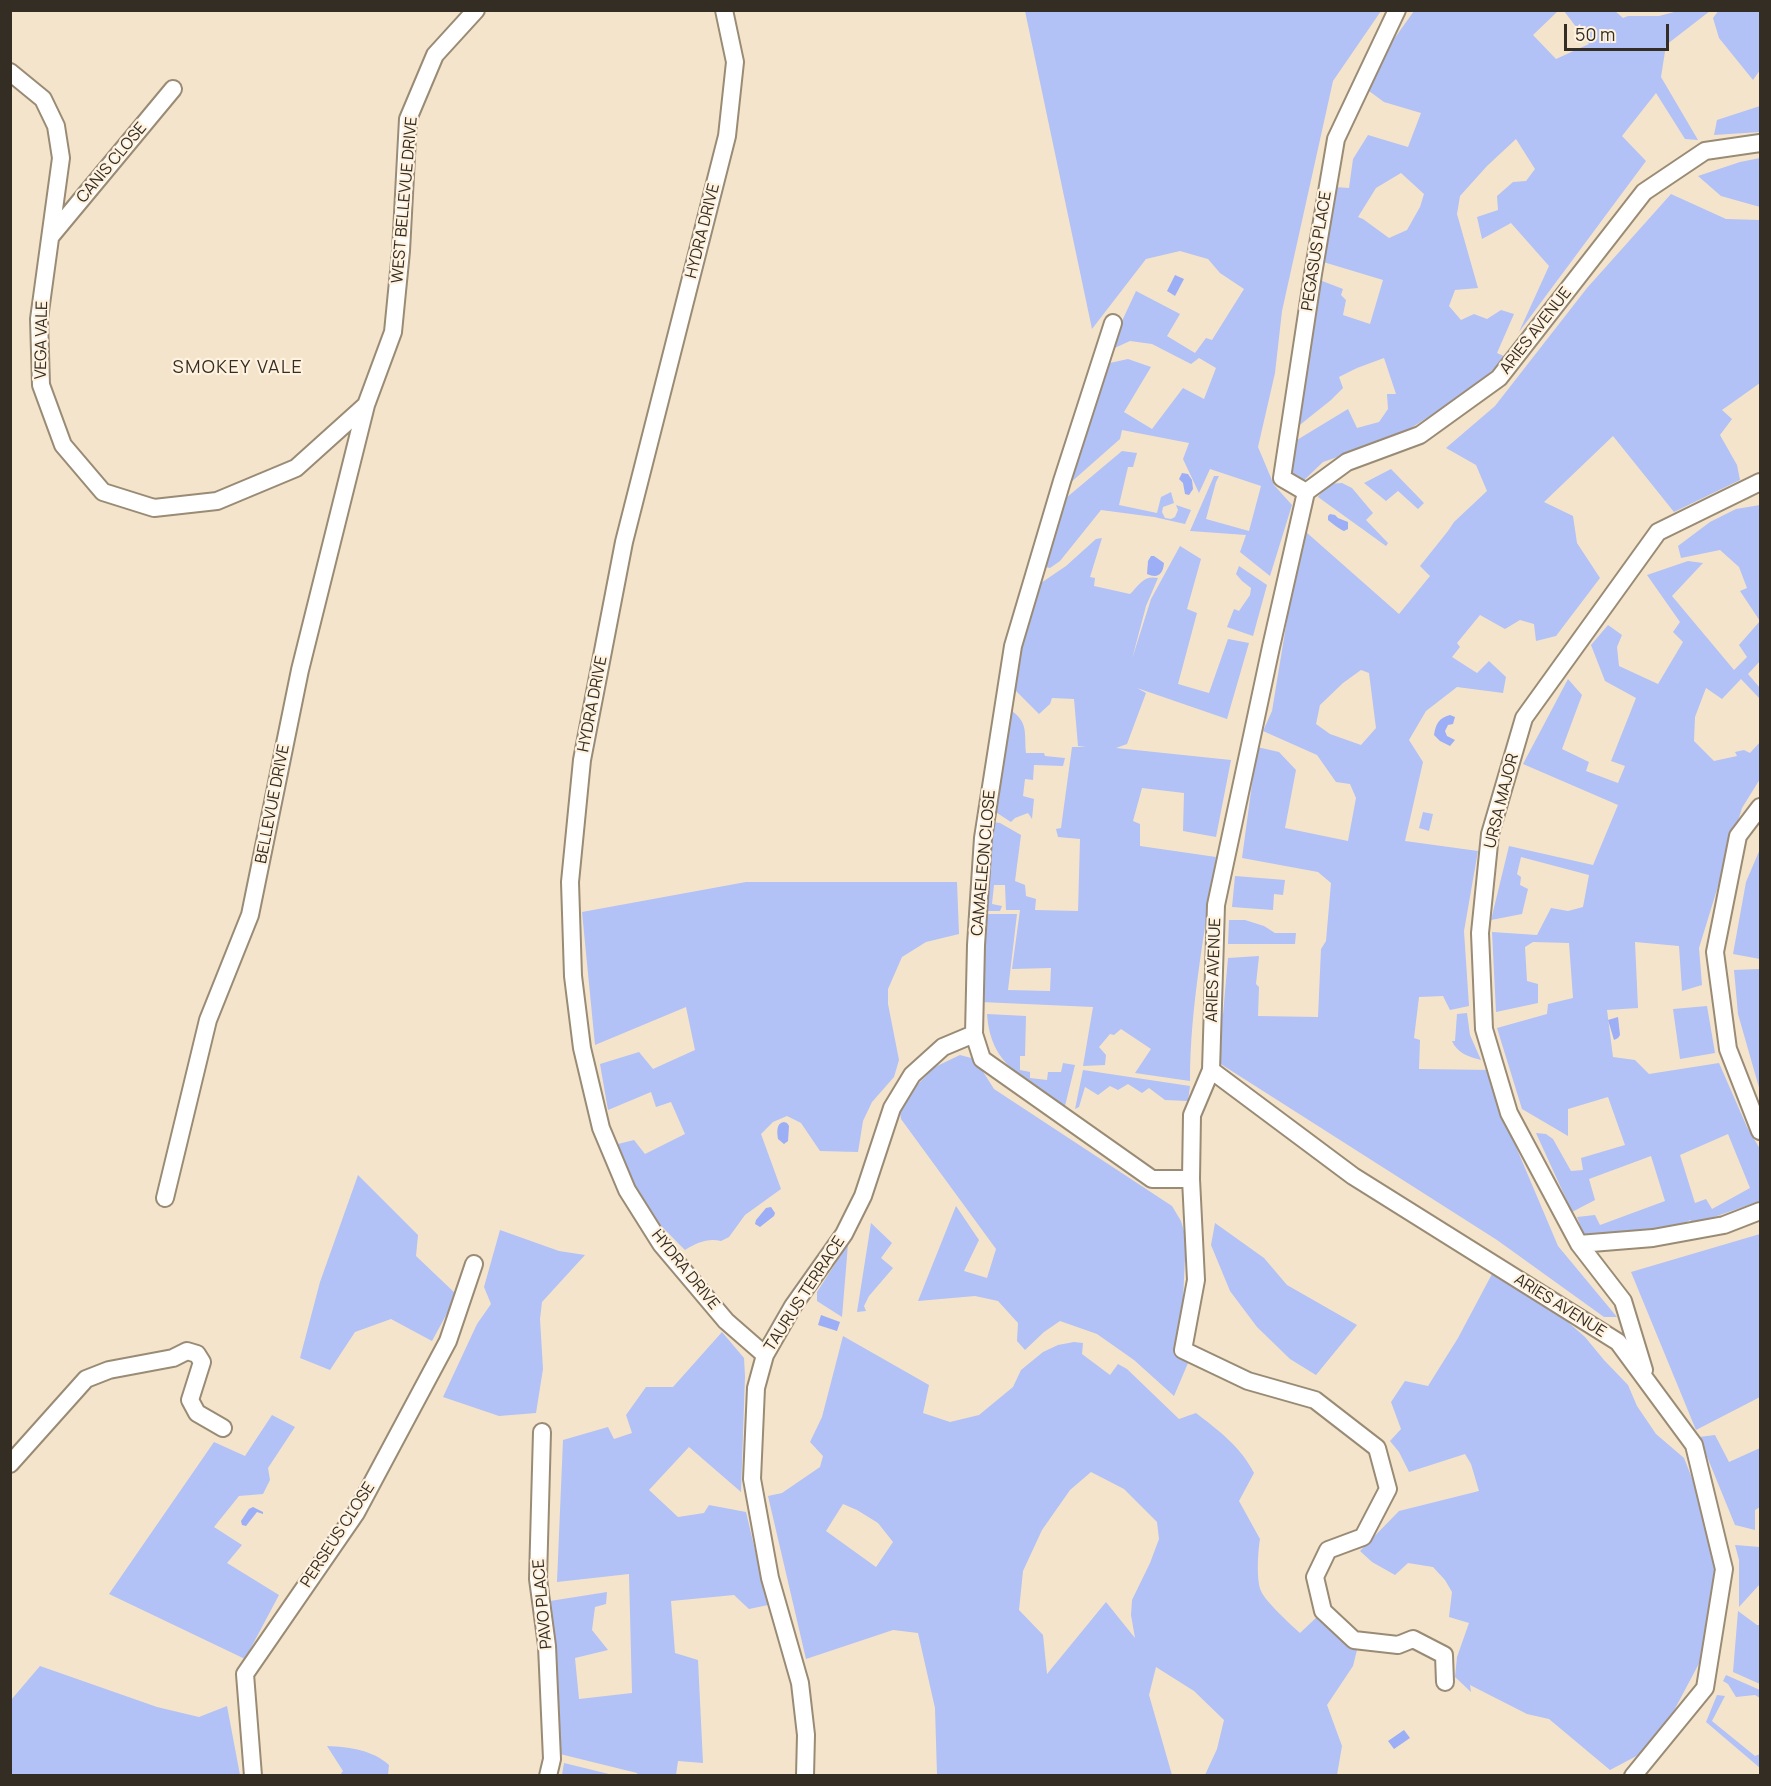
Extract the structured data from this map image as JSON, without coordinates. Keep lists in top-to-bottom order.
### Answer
{
  "streets": {
    "street": [
      "CANIS CLOSE",
      "WEST BELLEVUE DRIVE",
      "HYDRA DRIVE",
      "PEGASUS PLACE",
      "ARIES AVENUE",
      "VEGA VALE",
      "URSA MAJOR",
      "BELLEVUE DRIVE",
      "CAMAELEON CLOSE",
      "TAURUS TERRACE",
      "PERSEUS CLOSE",
      "PAVO PLACE"
    ]
  },
  "crossings": [
    ["CANIS CLOSE", "VEGA VALE"],
    ["WEST BELLEVUE DRIVE", "VEGA VALE"],
    ["WEST BELLEVUE DRIVE", "BELLEVUE DRIVE"],
    ["HYDRA DRIVE", "TAURUS TERRACE"],
    ["PEGASUS PLACE", "ARIES AVENUE"],
    ["ARIES AVENUE", "URSA MAJOR"],
    ["VEGA VALE", "BELLEVUE DRIVE"],
    ["CAMAELEON CLOSE", "TAURUS TERRACE"]
  ],
  "districts": ["SMOKEY VALE"],
  "scale_bar": "50 m"
}
